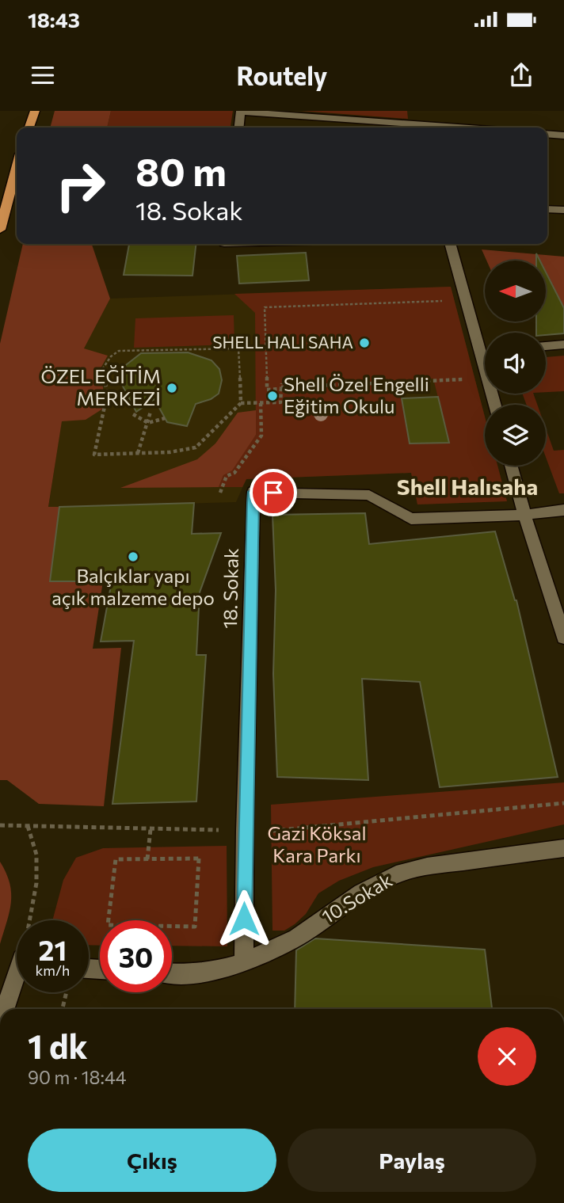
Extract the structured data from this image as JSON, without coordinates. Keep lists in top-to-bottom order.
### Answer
{
  "streets": {
    "street": ["18. Sokak", "10.Sokak"]
  },
  "crossings": [
    ["18. Sokak", "10.Sokak"]
  ],
  "districts": ["Shell Halısaha"],
  "parks": ["Gazi Köksal Kara Parkı"],
  "places": [
    "SHELL HALI SAHA",
    "ÖZEL EĞİTİM MERKEZİ",
    "Shell Özel Engelli Eğitim Okulu",
    "Balçıklar yapı açık malzeme depo"
  ],
  "north": "left",
  "page": {
    "status": "18:43",
    "header": "Routely",
    "turn": ["80 m", "18. Sokak"],
    "speed": "21 km/h",
    "limit": "30",
    "heading": ["1 dk", "90 m · 18:44"],
    "buttons": ["Çıkış", "Paylaş"]
  }
}
